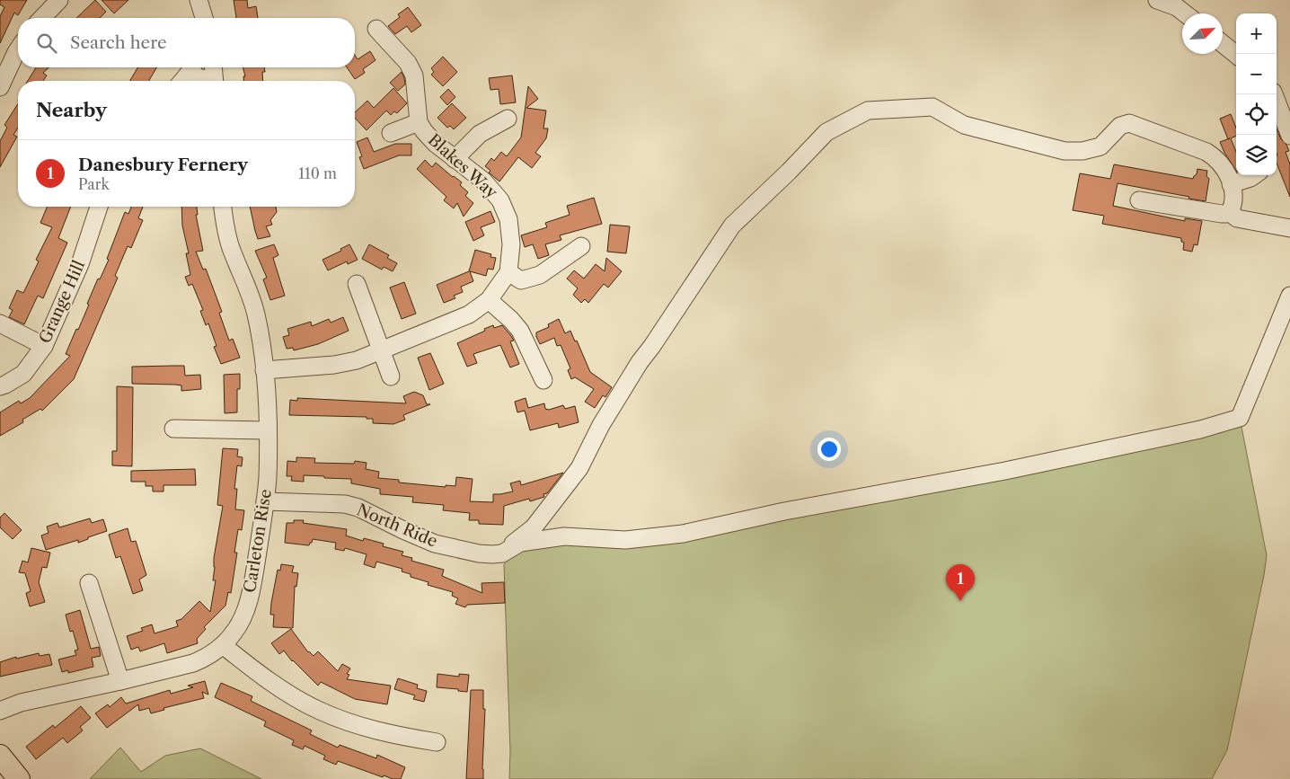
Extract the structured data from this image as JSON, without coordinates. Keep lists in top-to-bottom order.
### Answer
{
  "streets": {
    "street": [
      "Blakes Way",
      "Grange Hill",
      "North Ride",
      "Carleton Rise"
    ]
  },
  "crossings": [
    ["Blakes Way", "Carleton Rise"],
    ["North Ride", "Carleton Rise"]
  ],
  "north": "top right",
  "page": {
    "map_buttons": ["+", "−"],
    "search": "Search here",
    "heading": "Nearby",
    "list": [
      {
        "mark": "1",
        "name": "Danesbury Fernery",
        "note": "Park",
        "value": "110 m"
      }
    ],
    "pins": "1"
  }
}
